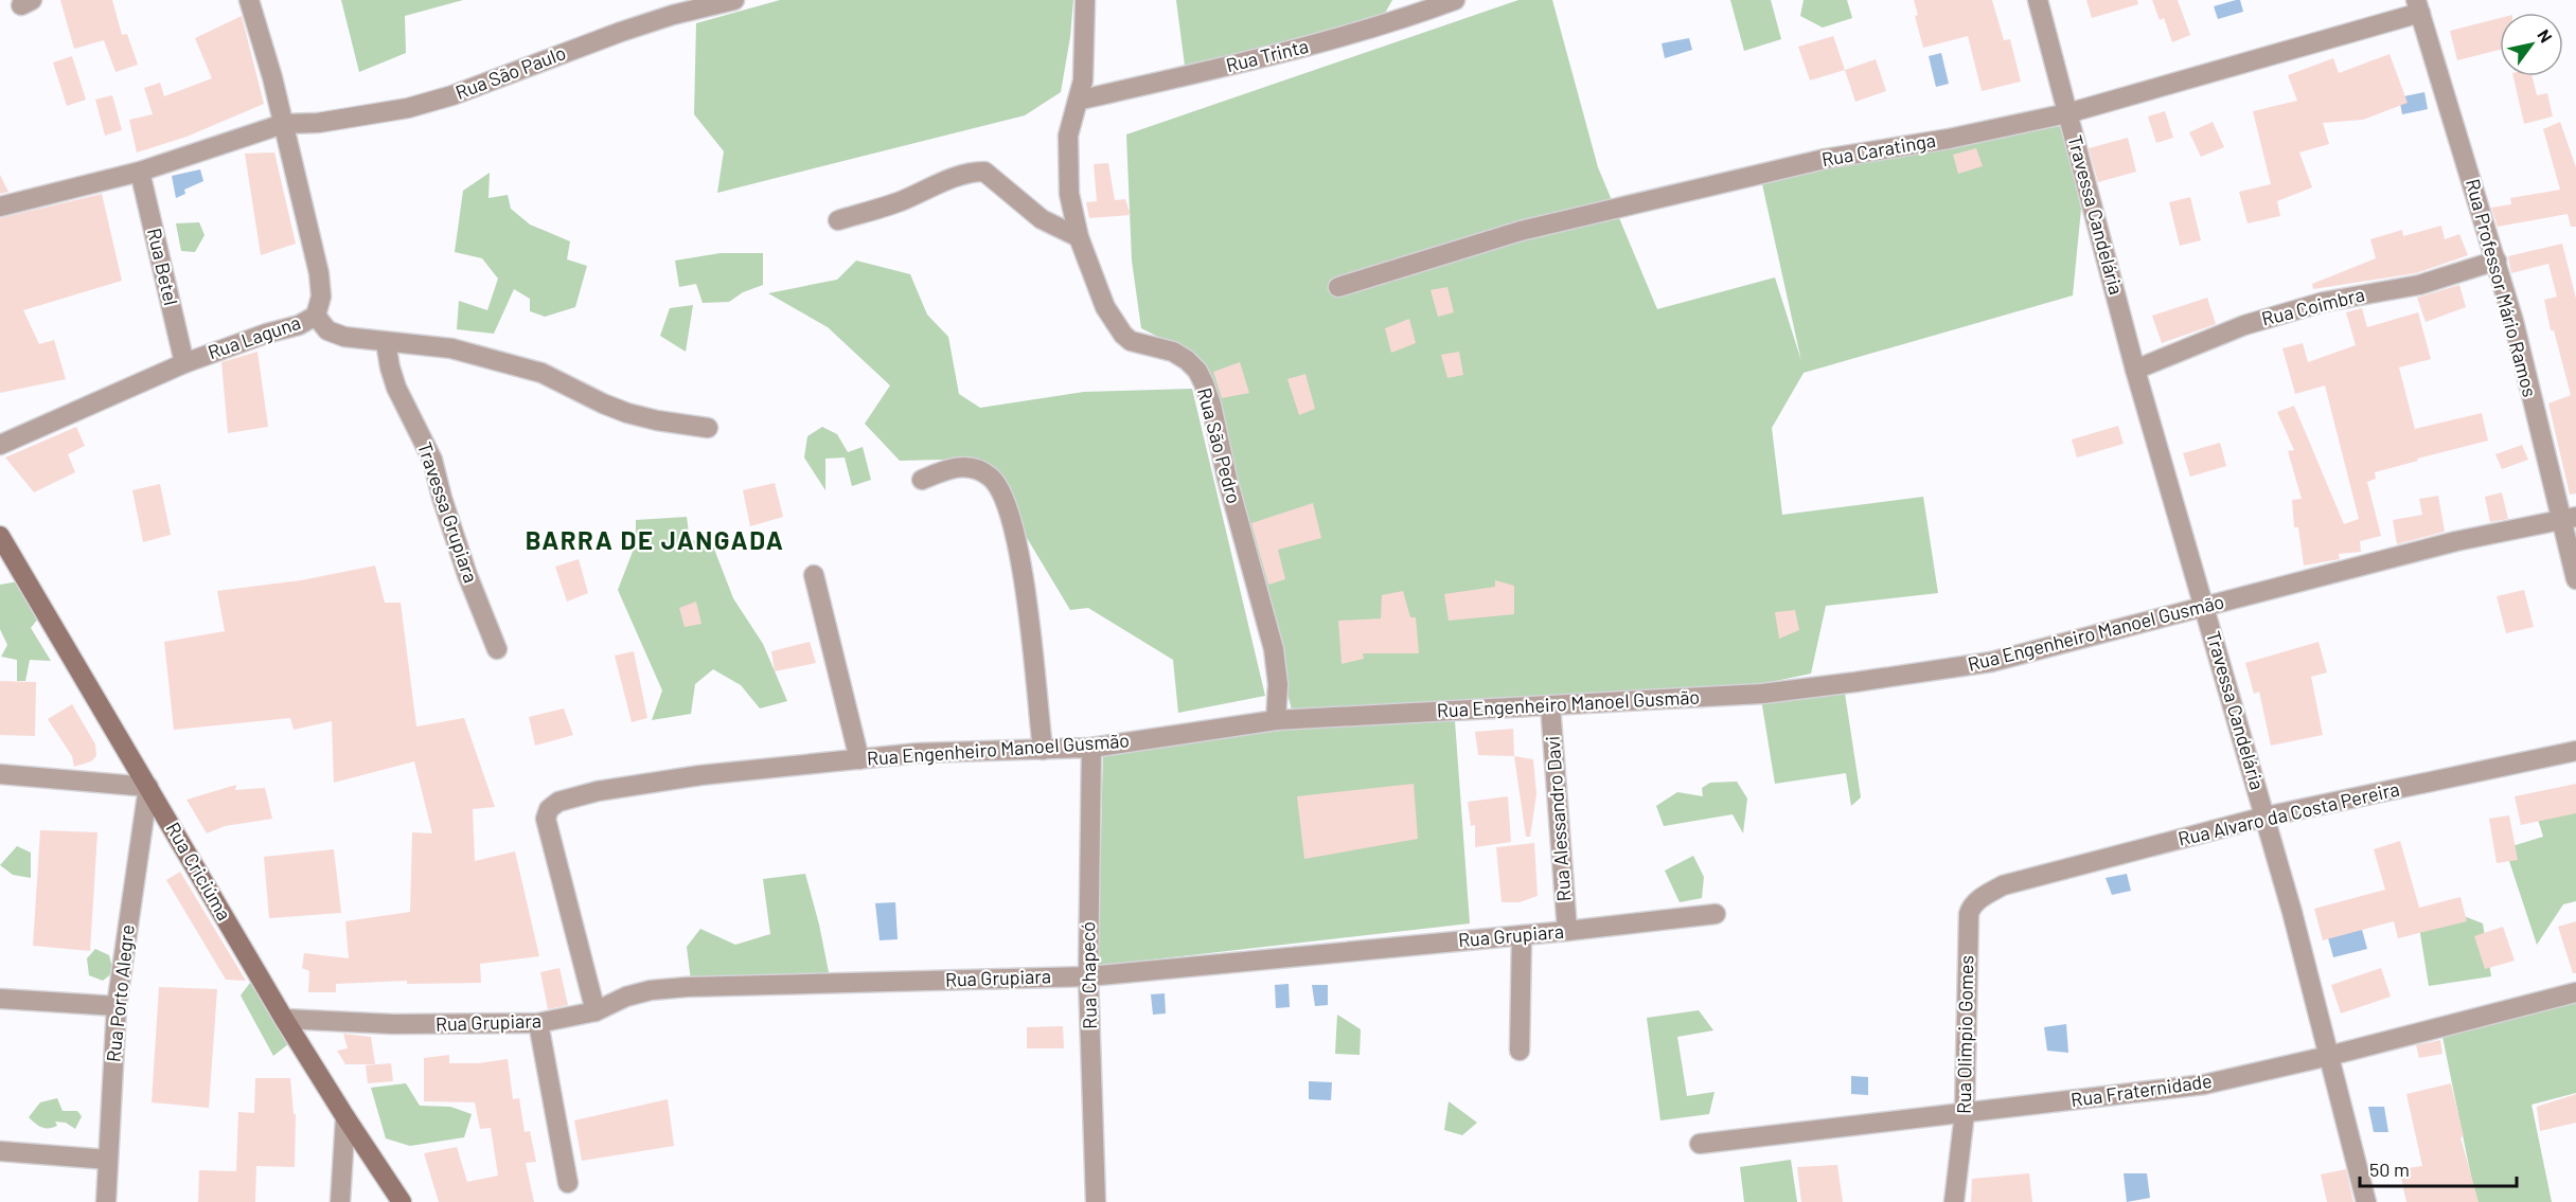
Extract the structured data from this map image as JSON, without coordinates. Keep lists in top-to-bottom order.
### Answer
{
  "streets": {
    "main road": ["Rua Criciúma"],
    "street": [
      "Rua Trinta",
      "Rua São Paulo",
      "Rua Caratinga",
      "Travessa Candelária",
      "Rua Betel",
      "Rua Professor Mário Ramos",
      "Rua Coimbra",
      "Rua Laguna",
      "Rua São Pedro",
      "Travessa Grupiara",
      "Rua Engenheiro Manoel Gusmão",
      "Rua Alvaro da Costa Pereira",
      "Rua Alessandro Davi",
      "Rua Grupiara",
      "Rua Chapecó",
      "Rua Porto Alegre",
      "Rua Olimpio Gomes",
      "Rua Fraternidade"
    ]
  },
  "crossings": [
    ["Rua Trinta", "Rua São Pedro"],
    ["Rua São Paulo", "Rua Laguna"],
    ["Rua Caratinga", "Travessa Candelária"],
    ["Rua Caratinga", "Rua Professor Mário Ramos"],
    ["Travessa Candelária", "Rua Coimbra"],
    ["Travessa Candelária", "Rua Engenheiro Manoel Gusmão"],
    ["Travessa Candelária", "Rua Alvaro da Costa Pereira"],
    ["Travessa Candelária", "Rua Fraternidade"],
    ["Rua Betel", "Rua Laguna"],
    ["Rua Professor Mário Ramos", "Rua Coimbra"],
    ["Rua Professor Mário Ramos", "Rua Engenheiro Manoel Gusmão"],
    ["Rua São Pedro", "Rua Engenheiro Manoel Gusmão"],
    ["Rua Engenheiro Manoel Gusmão", "Rua Alessandro Davi"],
    ["Rua Engenheiro Manoel Gusmão", "Rua Grupiara"],
    ["Rua Engenheiro Manoel Gusmão", "Rua Chapecó"],
    ["Rua Alvaro da Costa Pereira", "Rua Olimpio Gomes"],
    ["Rua Alessandro Davi", "Rua Grupiara"],
    ["Rua Criciúma", "Rua Grupiara"],
    ["Rua Criciúma", "Rua Porto Alegre"],
    ["Rua Grupiara", "Rua Chapecó"],
    ["Rua Olimpio Gomes", "Rua Fraternidade"]
  ],
  "districts": ["BARRA DE JANGADA"],
  "scale_bar": "50 m",
  "north": "top right"
}
